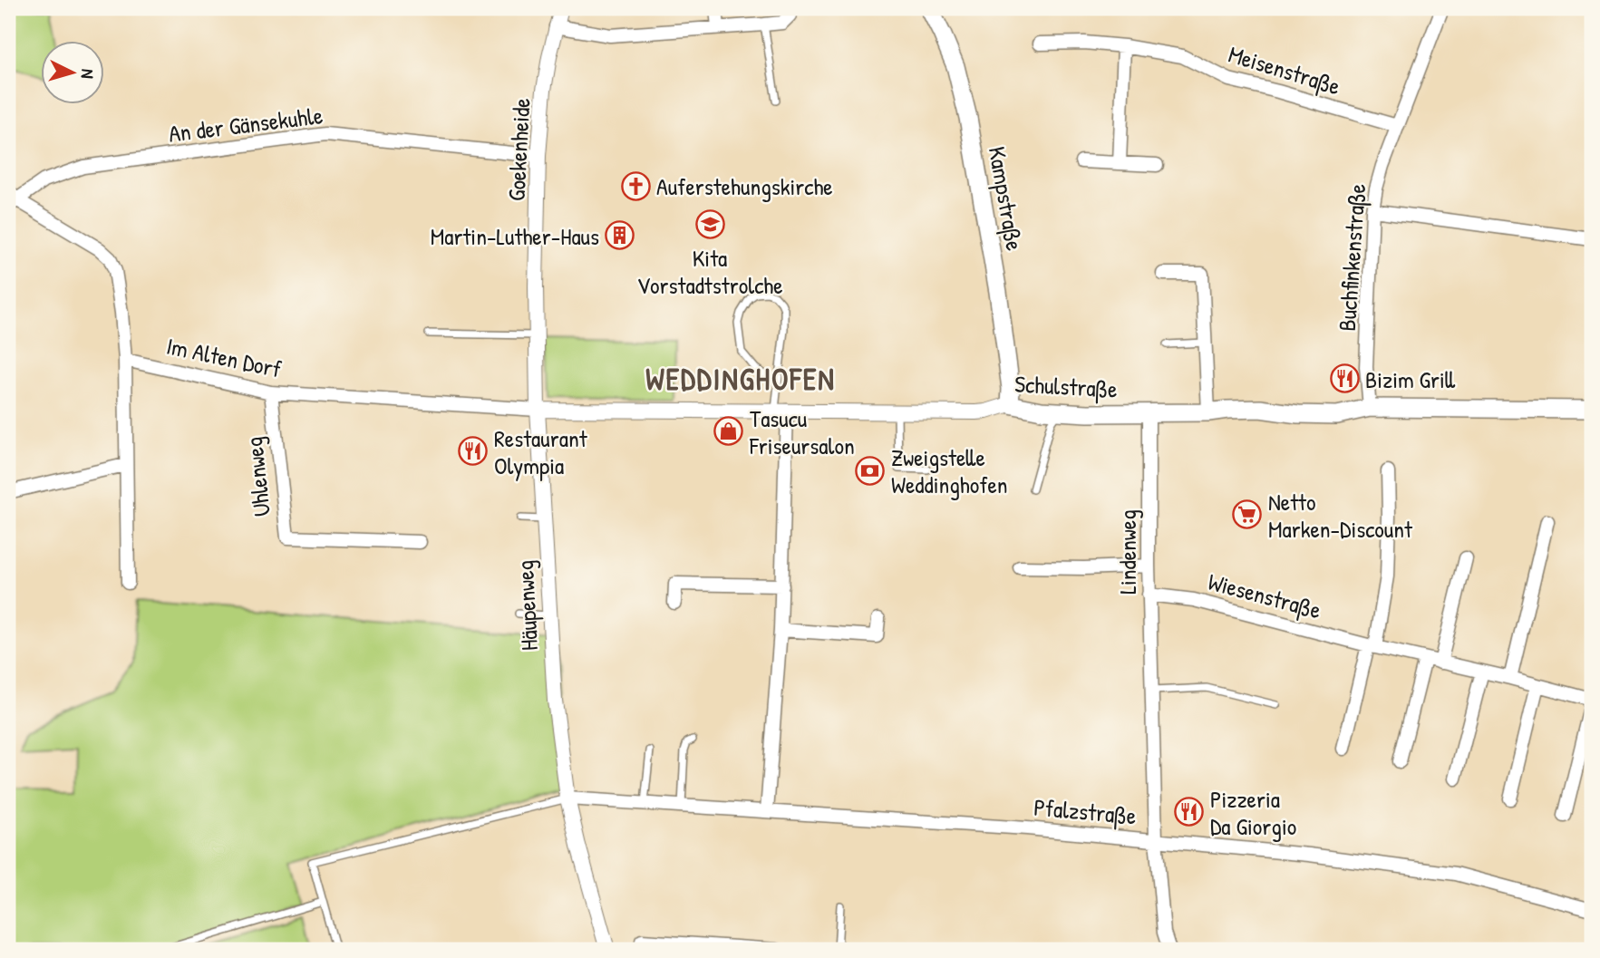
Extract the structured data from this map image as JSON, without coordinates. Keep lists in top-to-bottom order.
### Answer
{
  "streets": {
    "main road": ["Kampstraße", "Schulstraße"],
    "street": [
      "Meisenstraße",
      "An der Gänsekuhle",
      "Goekenheide",
      "Buchfinkenstraße",
      "Im Alten Dorf",
      "Uhlenweg",
      "Lindenweg",
      "Wiesenstraße",
      "Häupenweg",
      "Pfalzstraße"
    ]
  },
  "crossings": [
    ["Meisenstraße", "Buchfinkenstraße"],
    ["An der Gänsekuhle", "Goekenheide"],
    ["Goekenheide", "Im Alten Dorf"],
    ["Goekenheide", "Schulstraße"],
    ["Goekenheide", "Häupenweg"],
    ["Kampstraße", "Schulstraße"],
    ["Buchfinkenstraße", "Schulstraße"],
    ["Im Alten Dorf", "Schulstraße"],
    ["Im Alten Dorf", "Uhlenweg"],
    ["Im Alten Dorf", "Häupenweg"],
    ["Schulstraße", "Lindenweg"],
    ["Schulstraße", "Häupenweg"],
    ["Lindenweg", "Wiesenstraße"],
    ["Lindenweg", "Pfalzstraße"],
    ["Häupenweg", "Pfalzstraße"]
  ],
  "districts": ["WEDDINGHOFEN"],
  "places": {
    "church": ["Auferstehungskirche"],
    "school or university": ["Kita Vorstadtstrolche"],
    "building": ["Martin-Luther-Haus"],
    "restaurant": ["Bizim Grill", "Restaurant Olympia", "Pizzeria Da Giorgio"],
    "shop": ["Tasucu Friseursalon"],
    "bank": ["Zweigstelle Weddinghofen"],
    "supermarket": ["Netto Marken-Discount"]
  },
  "north": "right"
}
